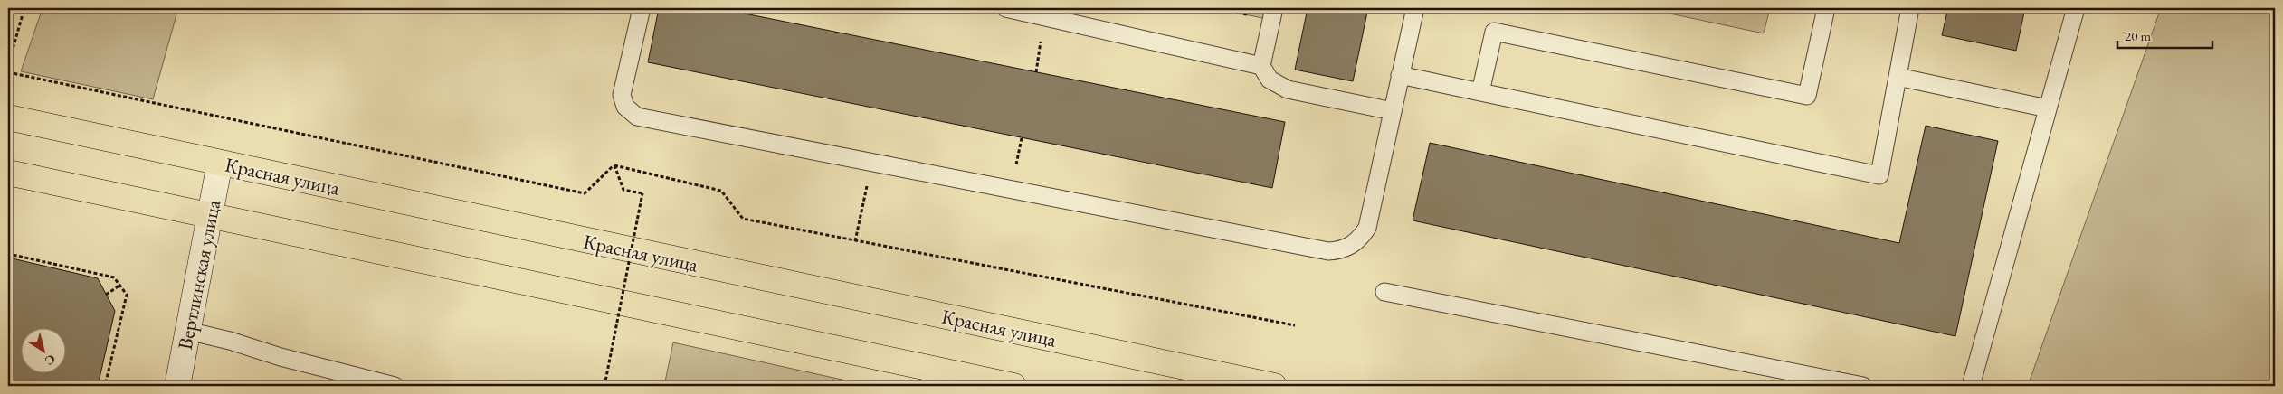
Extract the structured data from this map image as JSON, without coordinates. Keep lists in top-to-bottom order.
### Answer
{
  "streets": {
    "highway": ["Красная улица"],
    "main road": ["Вертлинская улица"]
  },
  "crossings": [
    ["Красная улица", "Вертлинская улица"]
  ],
  "scale_bar": "20 m",
  "north": "bottom right"
}
